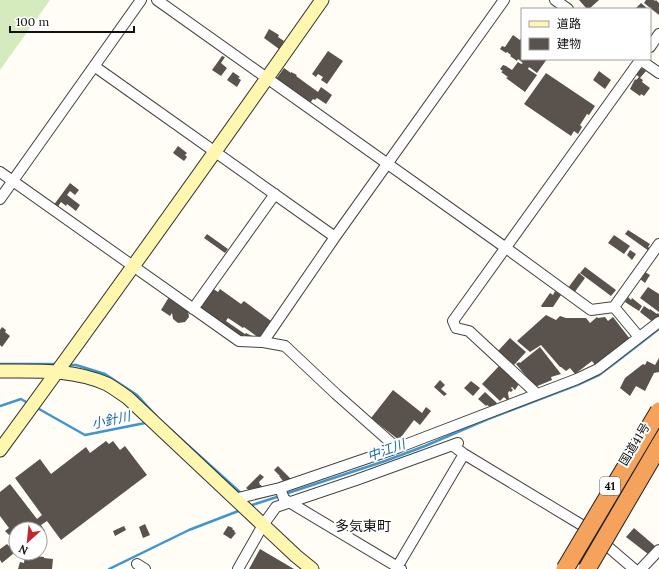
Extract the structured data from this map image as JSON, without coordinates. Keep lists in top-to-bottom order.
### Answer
{
  "streets": {
    "highway": ["国道41号", "41"]
  },
  "districts": ["多気東町"],
  "water": ["小針川", "中江川"],
  "legend": ["道路", "建物"],
  "scale_bar": "100 m",
  "north": "bottom left"
}
